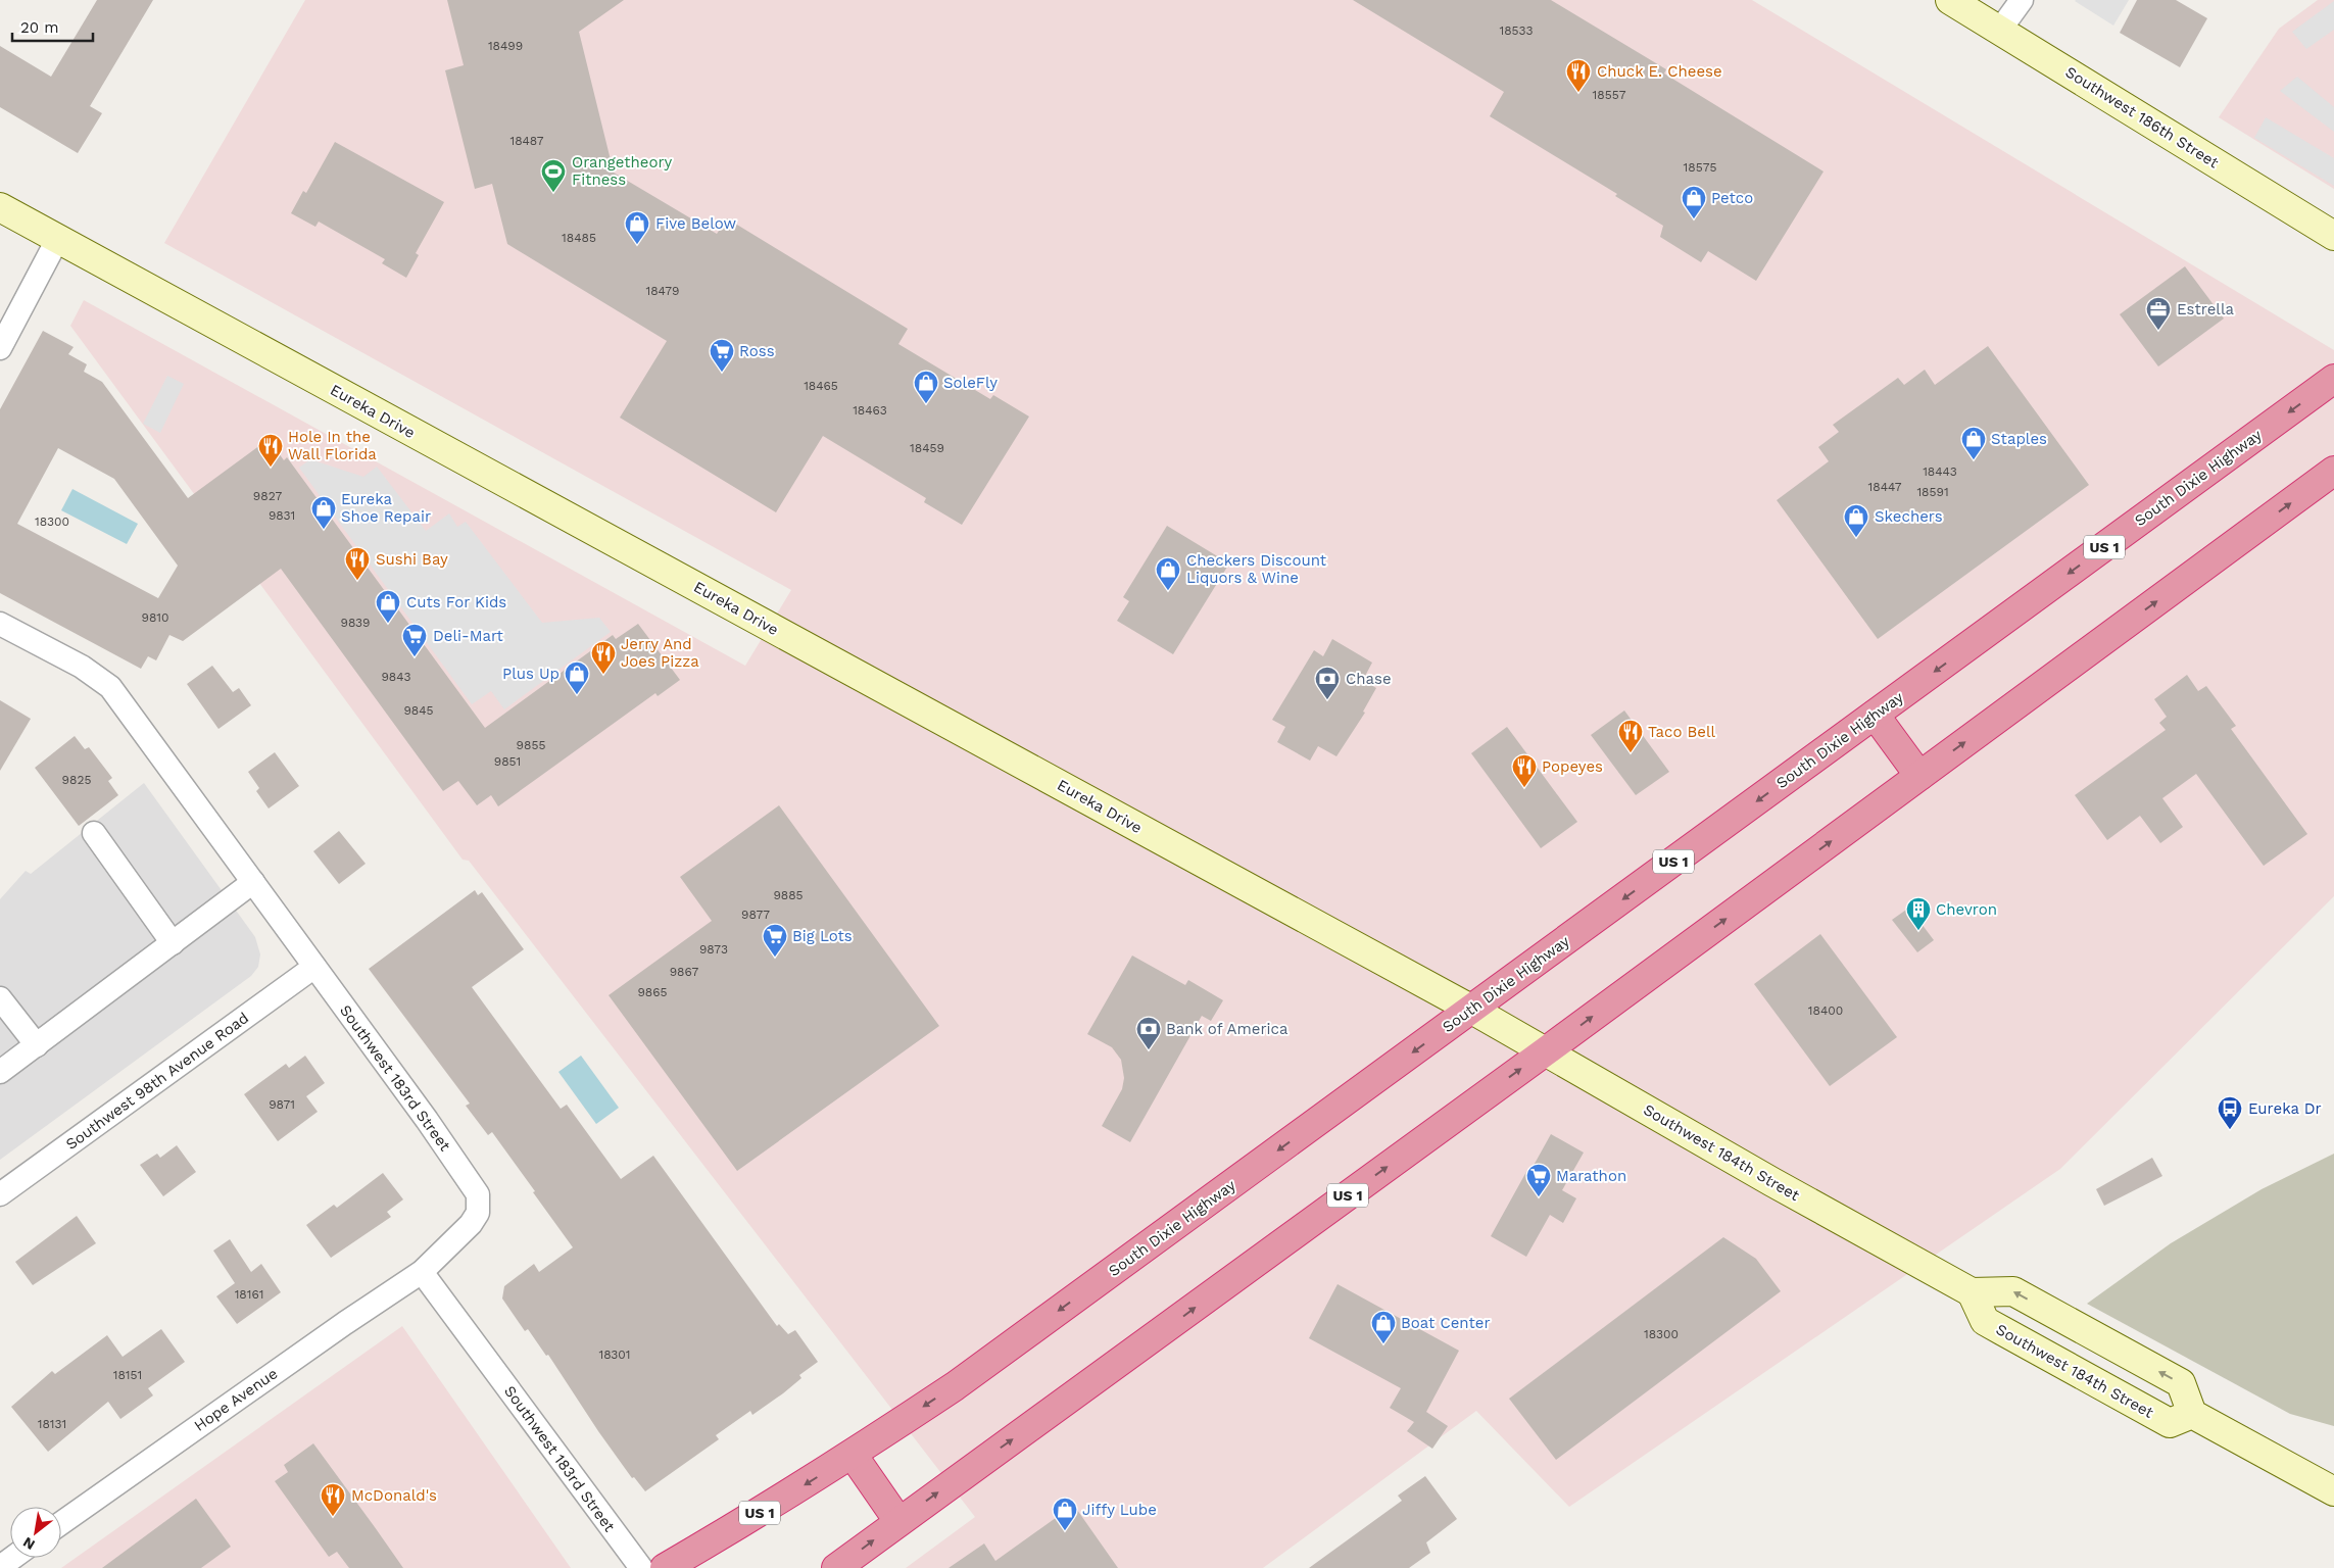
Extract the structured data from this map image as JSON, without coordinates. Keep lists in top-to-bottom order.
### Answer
{
  "streets": {
    "highway": ["South Dixie Highway", "US 1"],
    "main road": ["Southwest 186th Street", "Eureka Drive", "Southwest 184th Street"],
    "street": ["Southwest 183rd Street", "Southwest 98th Avenue Road", "Hope Avenue"]
  },
  "crossings": [
    ["Eureka Drive", "South Dixie Highway"],
    ["Eureka Drive", "Southwest 184th Street"],
    ["South Dixie Highway", "Southwest 184th Street"],
    ["US 1", "Southwest 184th Street"],
    ["Southwest 183rd Street", "Southwest 98th Avenue Road"],
    ["Southwest 183rd Street", "Hope Avenue"]
  ],
  "places": {
    "restaurant": [
      "Chuck E. Cheese",
      "Hole In the Wall Florida",
      "Sushi Bay",
      "Jerry And Joes Pizza",
      "Taco Bell",
      "Popeyes",
      "McDonald's"
    ],
    "sports": ["Orangetheory Fitness"],
    "shop": [
      "Petco",
      "Five Below",
      "SoleFly",
      "Staples",
      "Eureka Shoe Repair",
      "Skechers",
      "Checkers Discount Liquors & Wine",
      "Cuts For Kids",
      "Plus Up",
      "Boat Center",
      "Jiffy Lube"
    ],
    "office": ["Estrella"],
    "supermarket": [
      "Ross",
      "Deli-Mart",
      "Big Lots",
      "Marathon"
    ],
    "bank": ["Chase", "Bank of America"],
    "building": ["Chevron"],
    "bus stop": ["Eureka Dr"]
  },
  "house_numbers": [
    "18533",
    "18499",
    "18557",
    "18487",
    "18575",
    "18485",
    "18479",
    "18465",
    "18463",
    "18459",
    "18443",
    "18447",
    "18591",
    "9827",
    "9831",
    "18300",
    "9810",
    "9839",
    "9843",
    "9845",
    "9855",
    "9851",
    "9825",
    "9885",
    "9877",
    "9873",
    "9867",
    "9865",
    "18400",
    "9871",
    "18161",
    "18300",
    "18301",
    "18151",
    "18131"
  ],
  "scale_bar": "20 m",
  "north": "bottom left"
}
